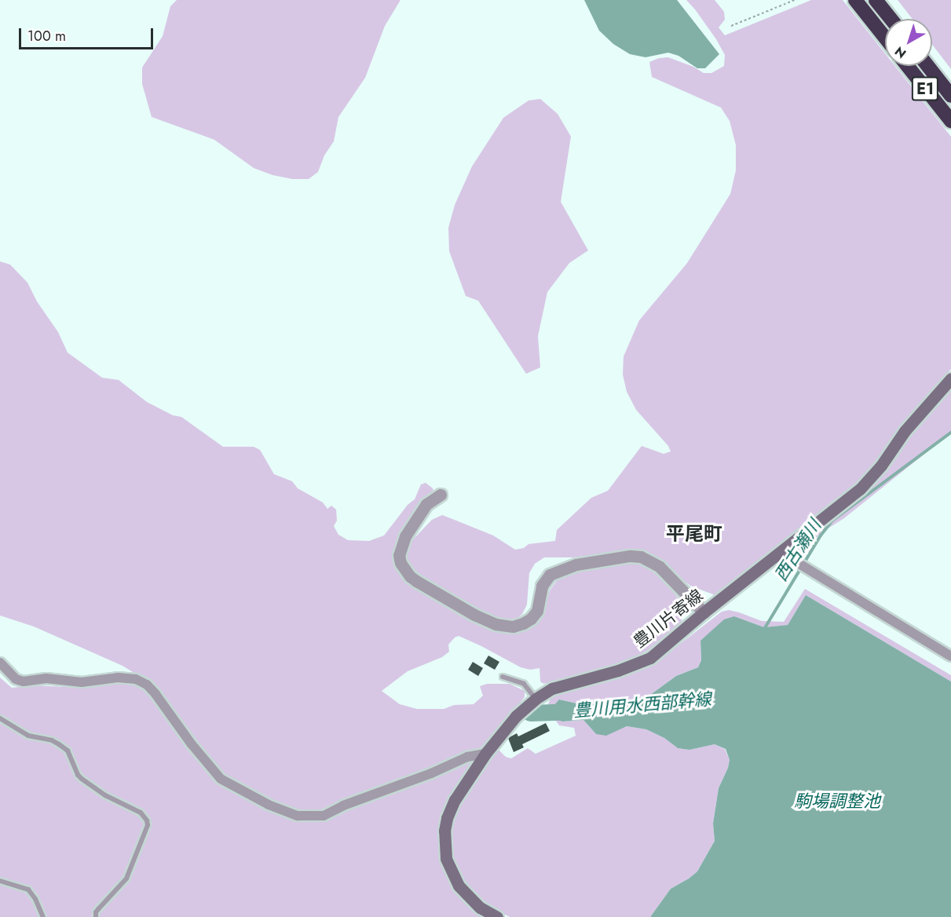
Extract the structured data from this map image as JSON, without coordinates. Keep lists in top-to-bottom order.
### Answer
{
  "streets": {
    "highway": ["E1"],
    "main road": ["豊川片寄線"]
  },
  "districts": ["平尾町"],
  "water": ["西古瀬川", "豊川用水西部幹線", "駒場調整池"],
  "scale_bar": "100 m",
  "north": "bottom left"
}
